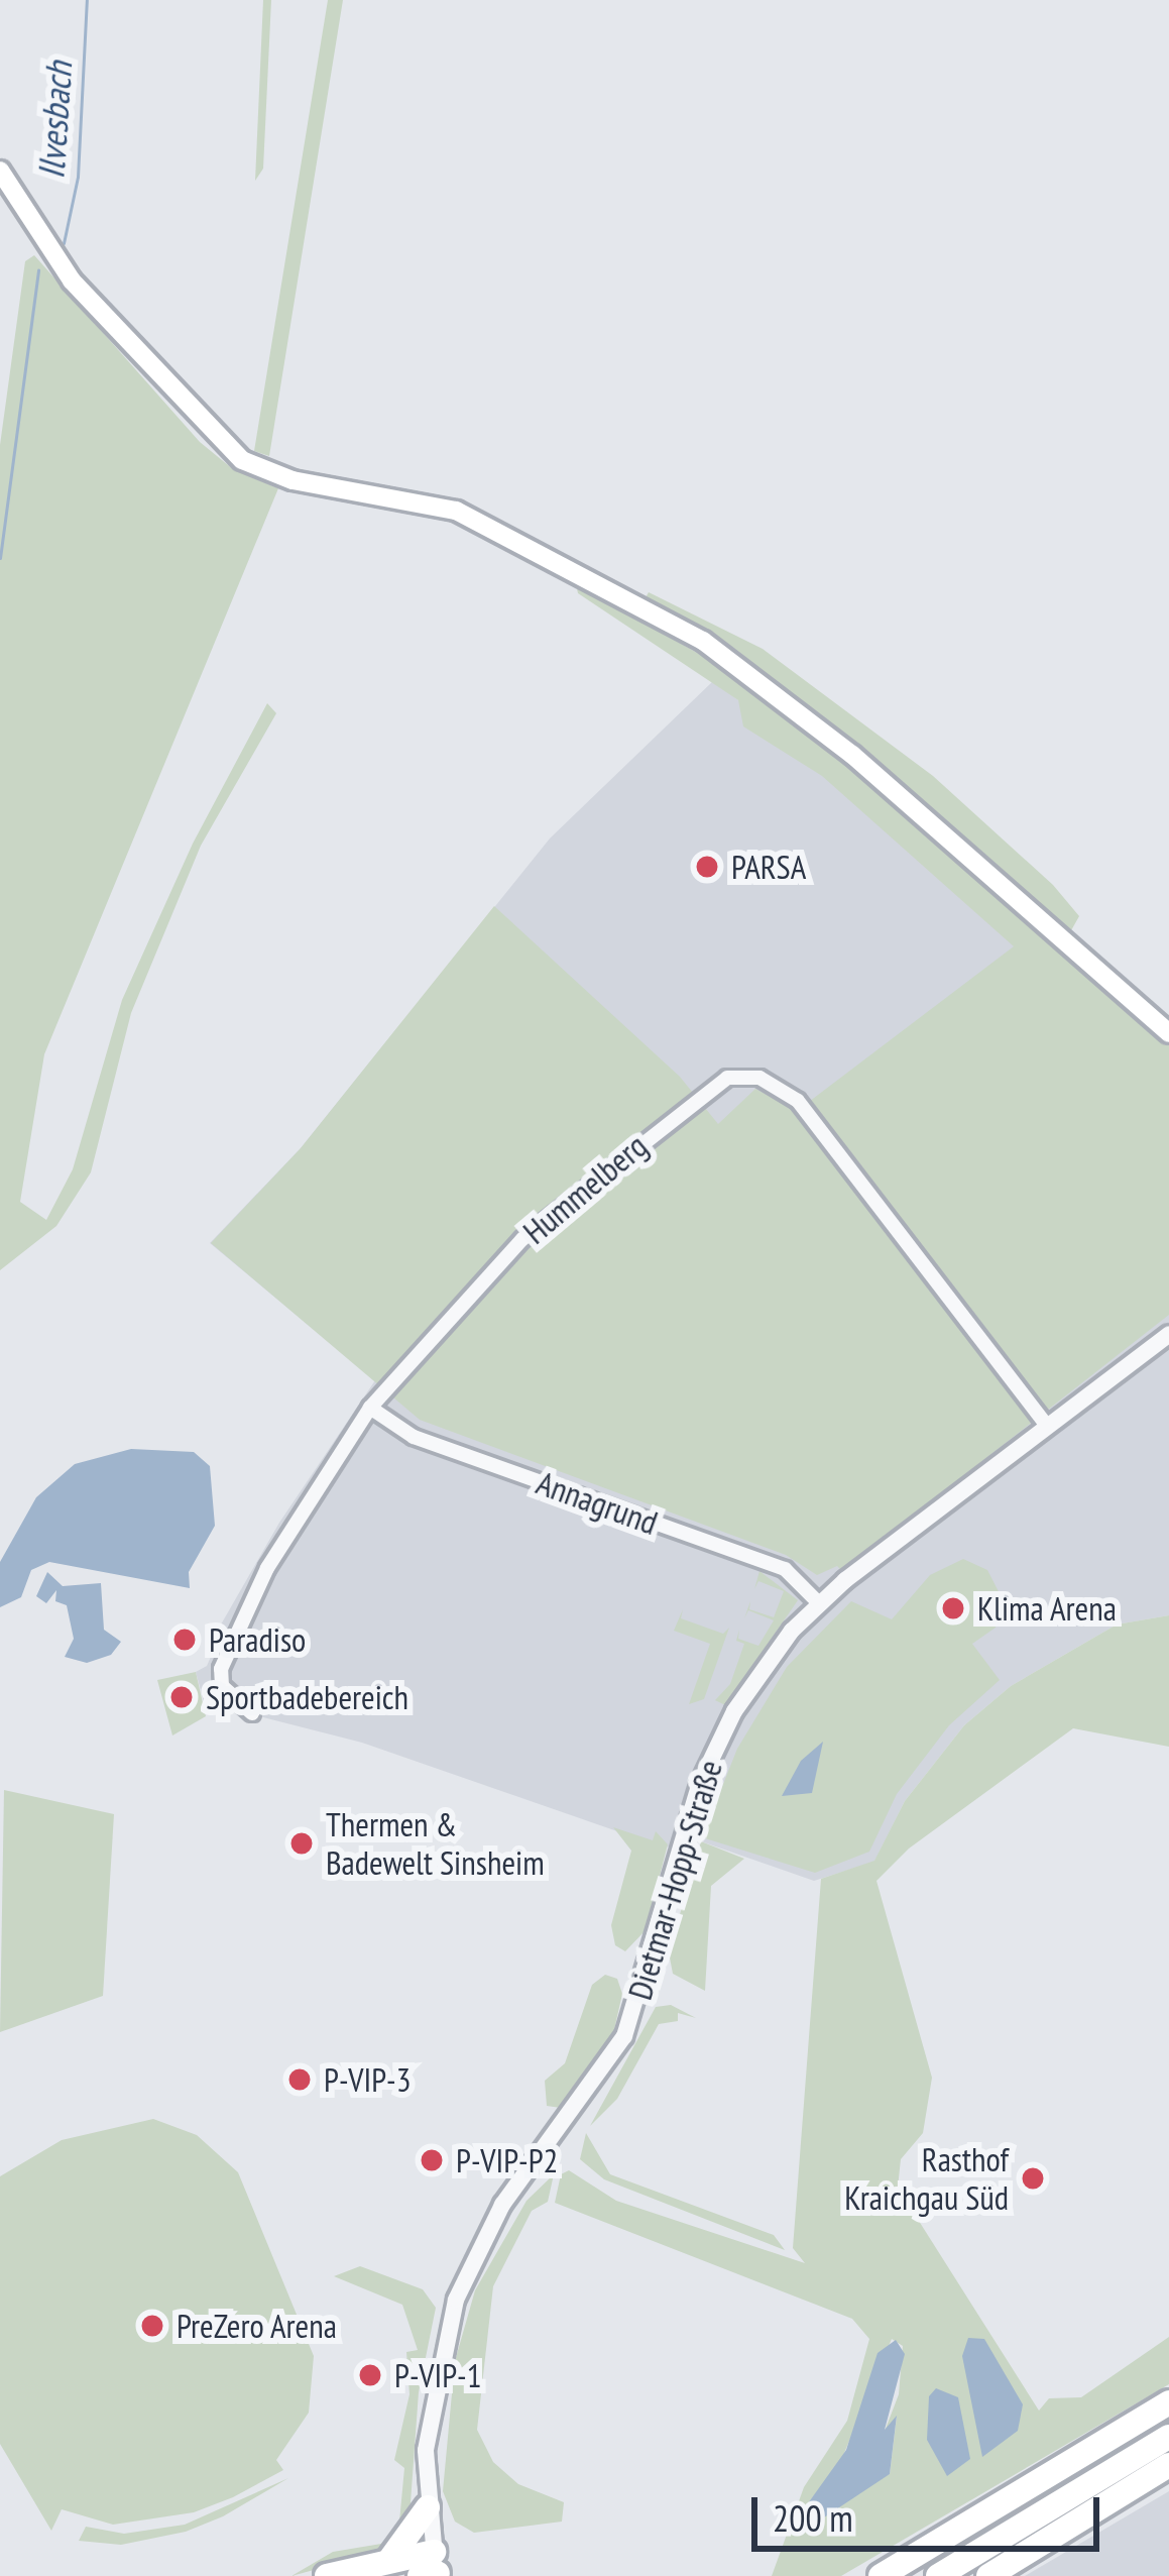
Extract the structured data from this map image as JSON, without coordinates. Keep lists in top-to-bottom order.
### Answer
{
  "streets": {
    "street": ["Hummelberg", "Annagrund", "Dietmar-Hopp-Straße"]
  },
  "crossings": [
    ["Hummelberg", "Annagrund"],
    ["Hummelberg", "Dietmar-Hopp-Straße"],
    ["Annagrund", "Dietmar-Hopp-Straße"]
  ],
  "water": ["Ilvesbach"],
  "places": [
    "PARSA",
    "Klima Arena",
    "Paradiso",
    "Sportbadebereich",
    "Thermen & Badewelt Sinsheim",
    "P-VIP-3",
    "P-VIP-P2",
    "Rasthof Kraichgau Süd",
    "PreZero Arena",
    "P-VIP-1"
  ],
  "scale_bar": "200 m"
}
